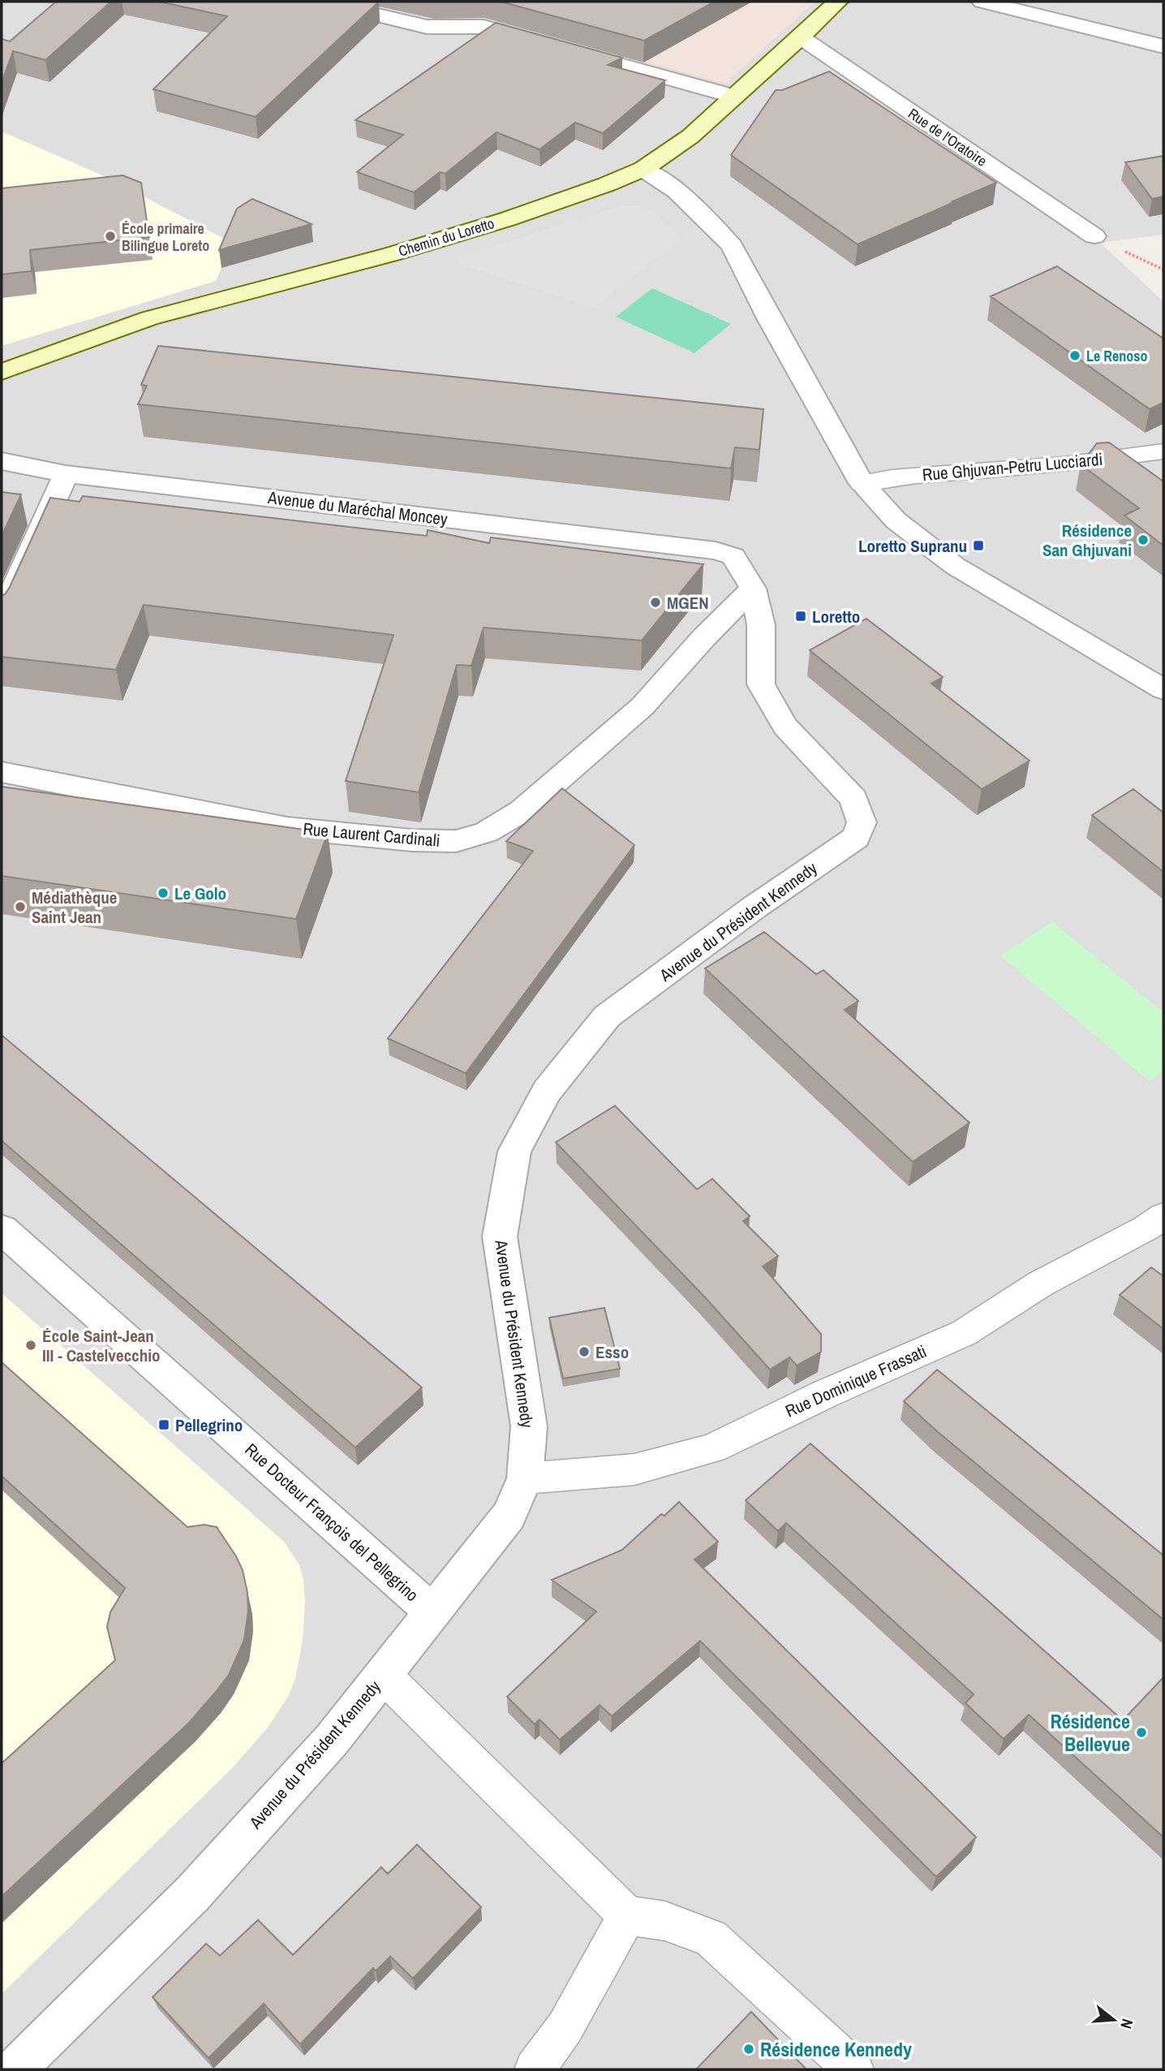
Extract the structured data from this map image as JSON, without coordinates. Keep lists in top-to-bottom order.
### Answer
{
  "streets": {
    "street": [
      "Rue de l'Oratoire",
      "Chemin du Loretto",
      "Avenue du Maréchal Moncey",
      "Rue Laurent Cardinali",
      "Avenue du Président Kennedy",
      "Rue Docteur François del Pellegrino"
    ],
    "lane": ["Rue Ghjuvan-Petru Lucciardi", "Rue Dominique Frassati"]
  },
  "crossings": [
    ["Rue de l'Oratoire", "Chemin du Loretto"],
    ["Avenue du Maréchal Moncey", "Avenue du Président Kennedy"],
    ["Rue Laurent Cardinali", "Avenue du Président Kennedy"],
    ["Avenue du Président Kennedy", "Rue Dominique Frassati"],
    ["Avenue du Président Kennedy", "Rue Docteur François del Pellegrino"]
  ],
  "places": {
    "other": [
      "École primaire Bilingue Loreto",
      "Le Renoso",
      "Résidence San Ghjuvani",
      "MGEN",
      "Le Golo",
      "Médiathèque Saint Jean",
      "École Saint-Jean III - Castelvecchio",
      "Esso",
      "Résidence Bellevue",
      "Résidence Kennedy"
    ],
    "transit": ["Loretto Supranu", "Loretto", "Pellegrino"]
  },
  "north": "right"
}
